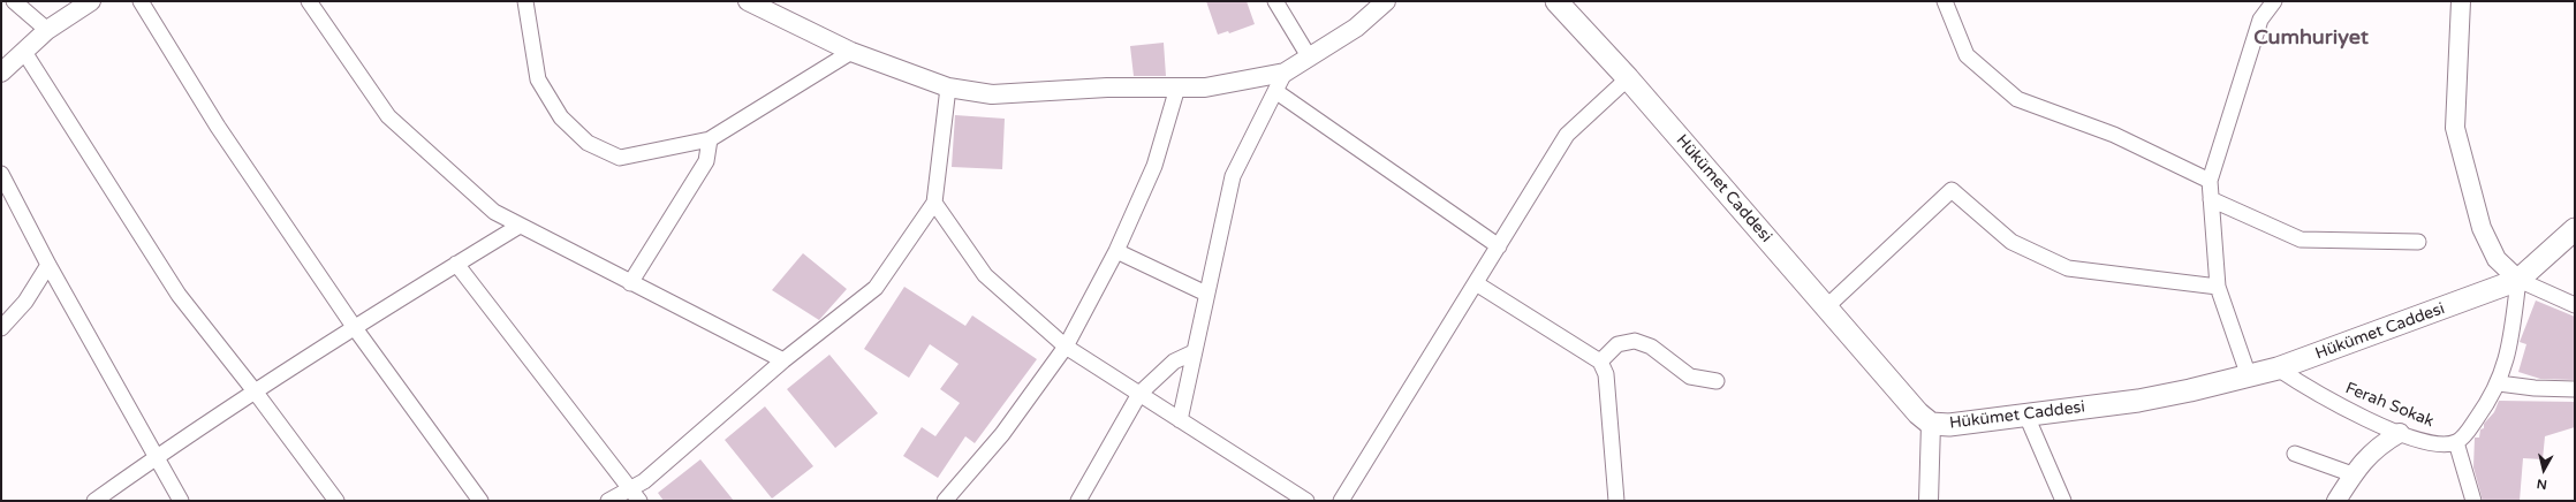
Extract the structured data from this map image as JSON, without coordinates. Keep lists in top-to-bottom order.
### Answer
{
  "streets": {
    "main road": ["Hükümet Caddesi"],
    "street": ["Ferah Sokak"]
  },
  "crossings": [
    ["Hükümet Caddesi", "Ferah Sokak"]
  ],
  "districts": ["Cumhuriyet"],
  "north": "bottom"
}
